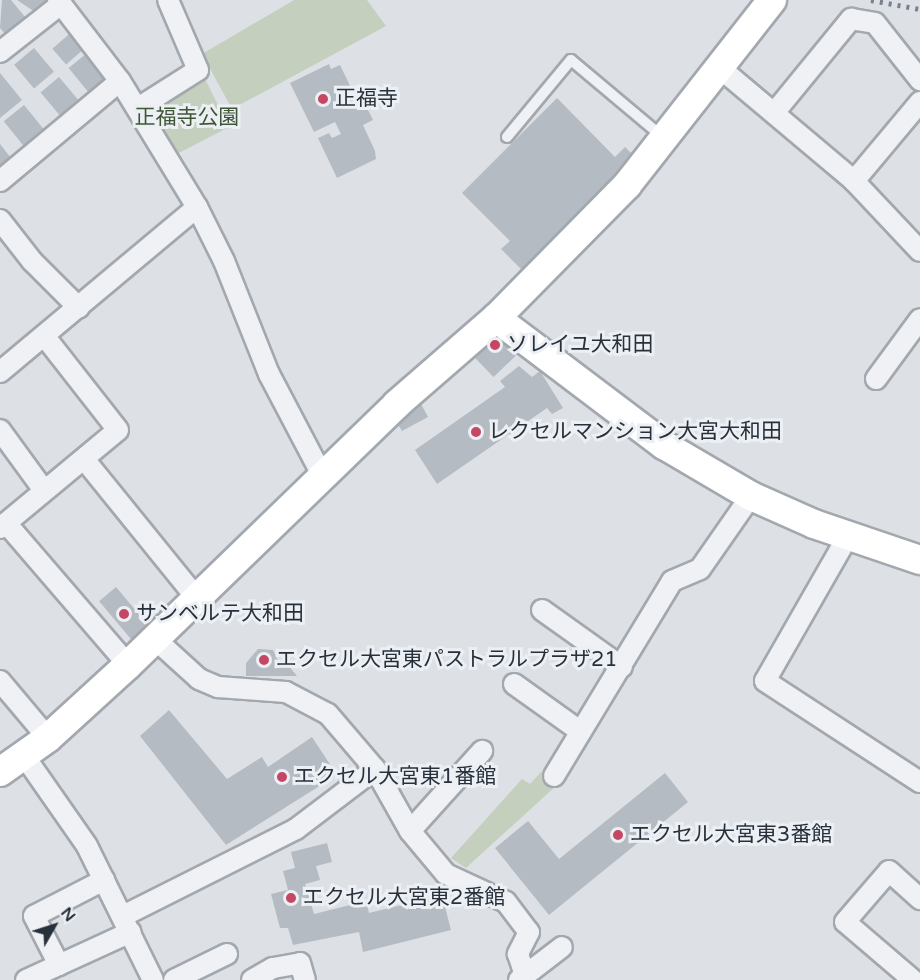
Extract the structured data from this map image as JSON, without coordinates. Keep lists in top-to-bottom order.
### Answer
{
  "parks": ["正福寺公園"],
  "places": [
    "正福寺",
    "ソレイユ大和田",
    "レクセルマンション大宮大和田",
    "サンベルテ大和田",
    "エクセル大宮東パストラルプラザ21",
    "エクセル大宮東1番館",
    "エクセル大宮東3番館",
    "エクセル大宮東2番館"
  ],
  "north": "top right"
}
